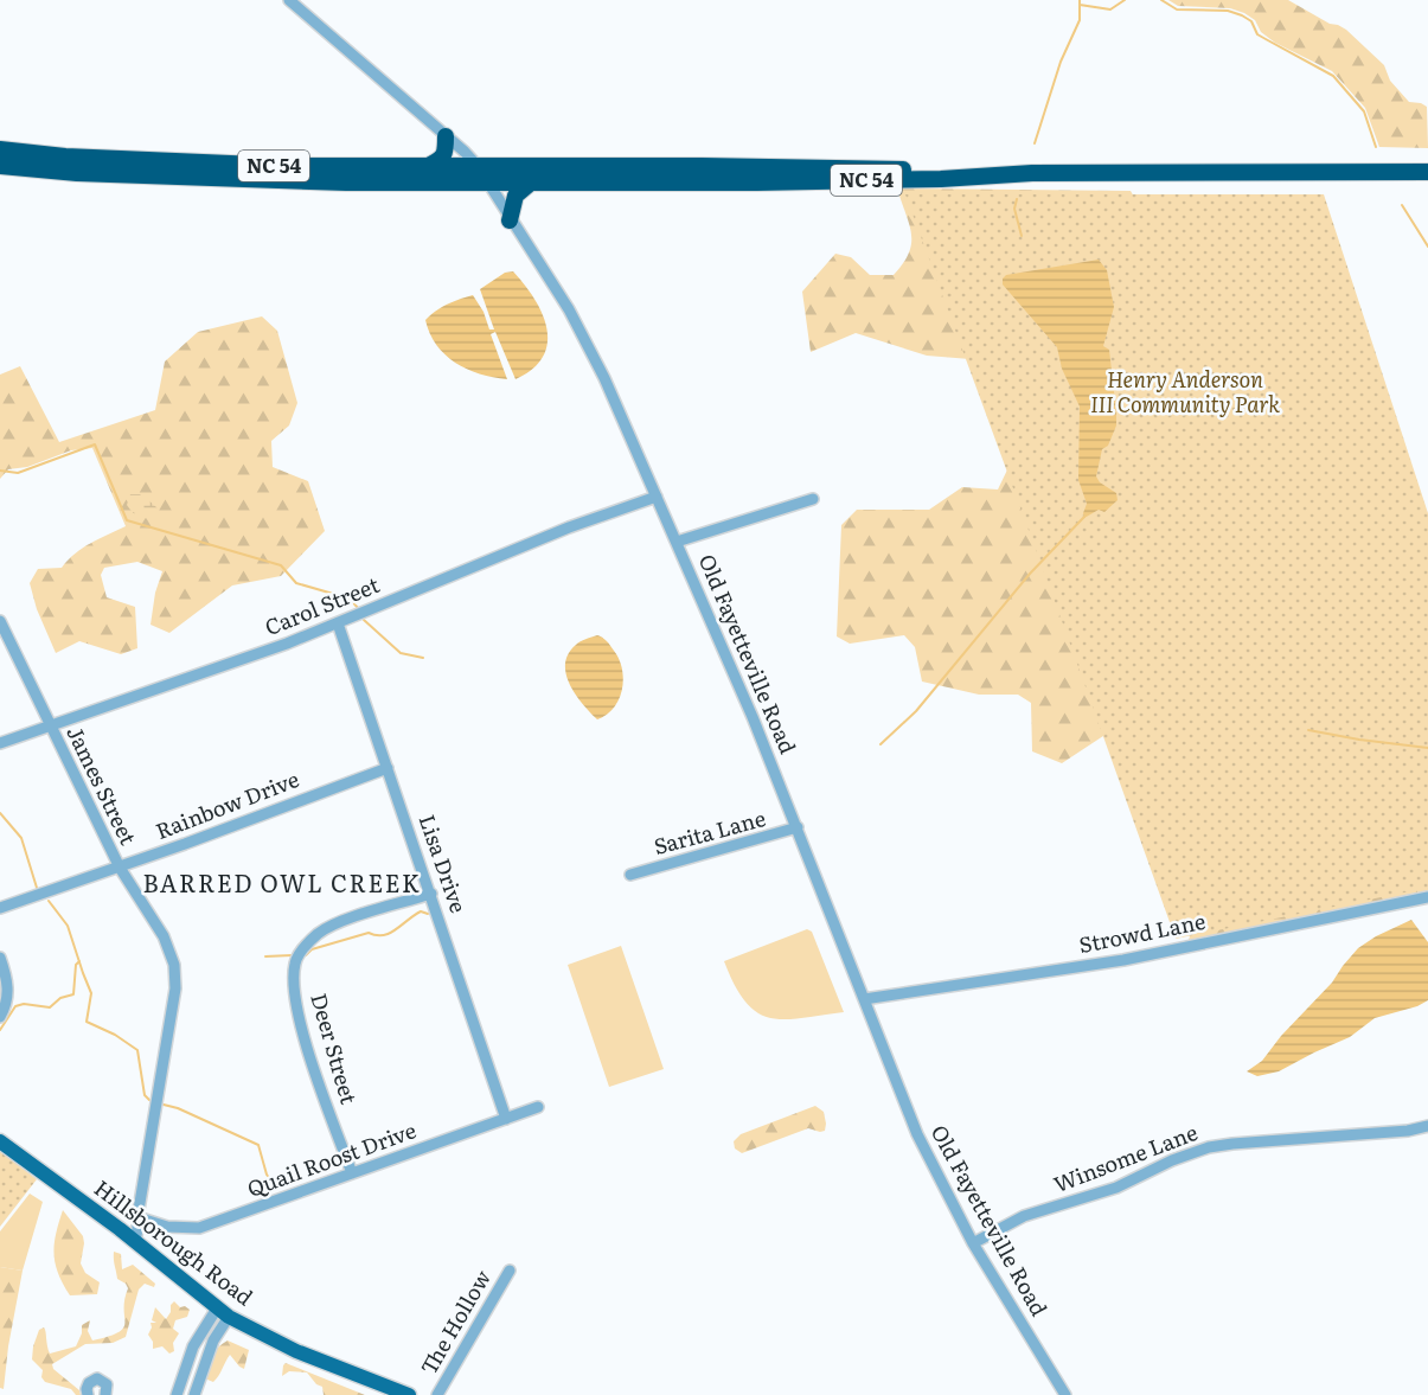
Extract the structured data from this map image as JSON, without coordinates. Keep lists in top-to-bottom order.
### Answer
{
  "streets": {
    "highway": ["NC 54"],
    "main road": ["Hillsborough Road"],
    "street": [
      "Carol Street",
      "Old Fayetteville Road",
      "James Street",
      "Rainbow Drive",
      "Sarita Lane",
      "Lisa Drive",
      "Strowd Lane",
      "Deer Street",
      "Winsome Lane",
      "Quail Roost Drive",
      "The Hollow"
    ]
  },
  "crossings": [
    ["NC 54", "Old Fayetteville Road"],
    ["Carol Street", "Old Fayetteville Road"],
    ["Carol Street", "James Street"],
    ["Carol Street", "Lisa Drive"],
    ["Old Fayetteville Road", "Sarita Lane"],
    ["Old Fayetteville Road", "Strowd Lane"],
    ["Old Fayetteville Road", "Winsome Lane"],
    ["James Street", "Rainbow Drive"],
    ["James Street", "Quail Roost Drive"],
    ["James Street", "Hillsborough Road"],
    ["Rainbow Drive", "Lisa Drive"],
    ["Lisa Drive", "Deer Street"],
    ["Lisa Drive", "Quail Roost Drive"],
    ["Deer Street", "Quail Roost Drive"]
  ],
  "districts": ["BARRED OWL CREEK"],
  "parks": ["Henry Anderson III Community Park"]
}
